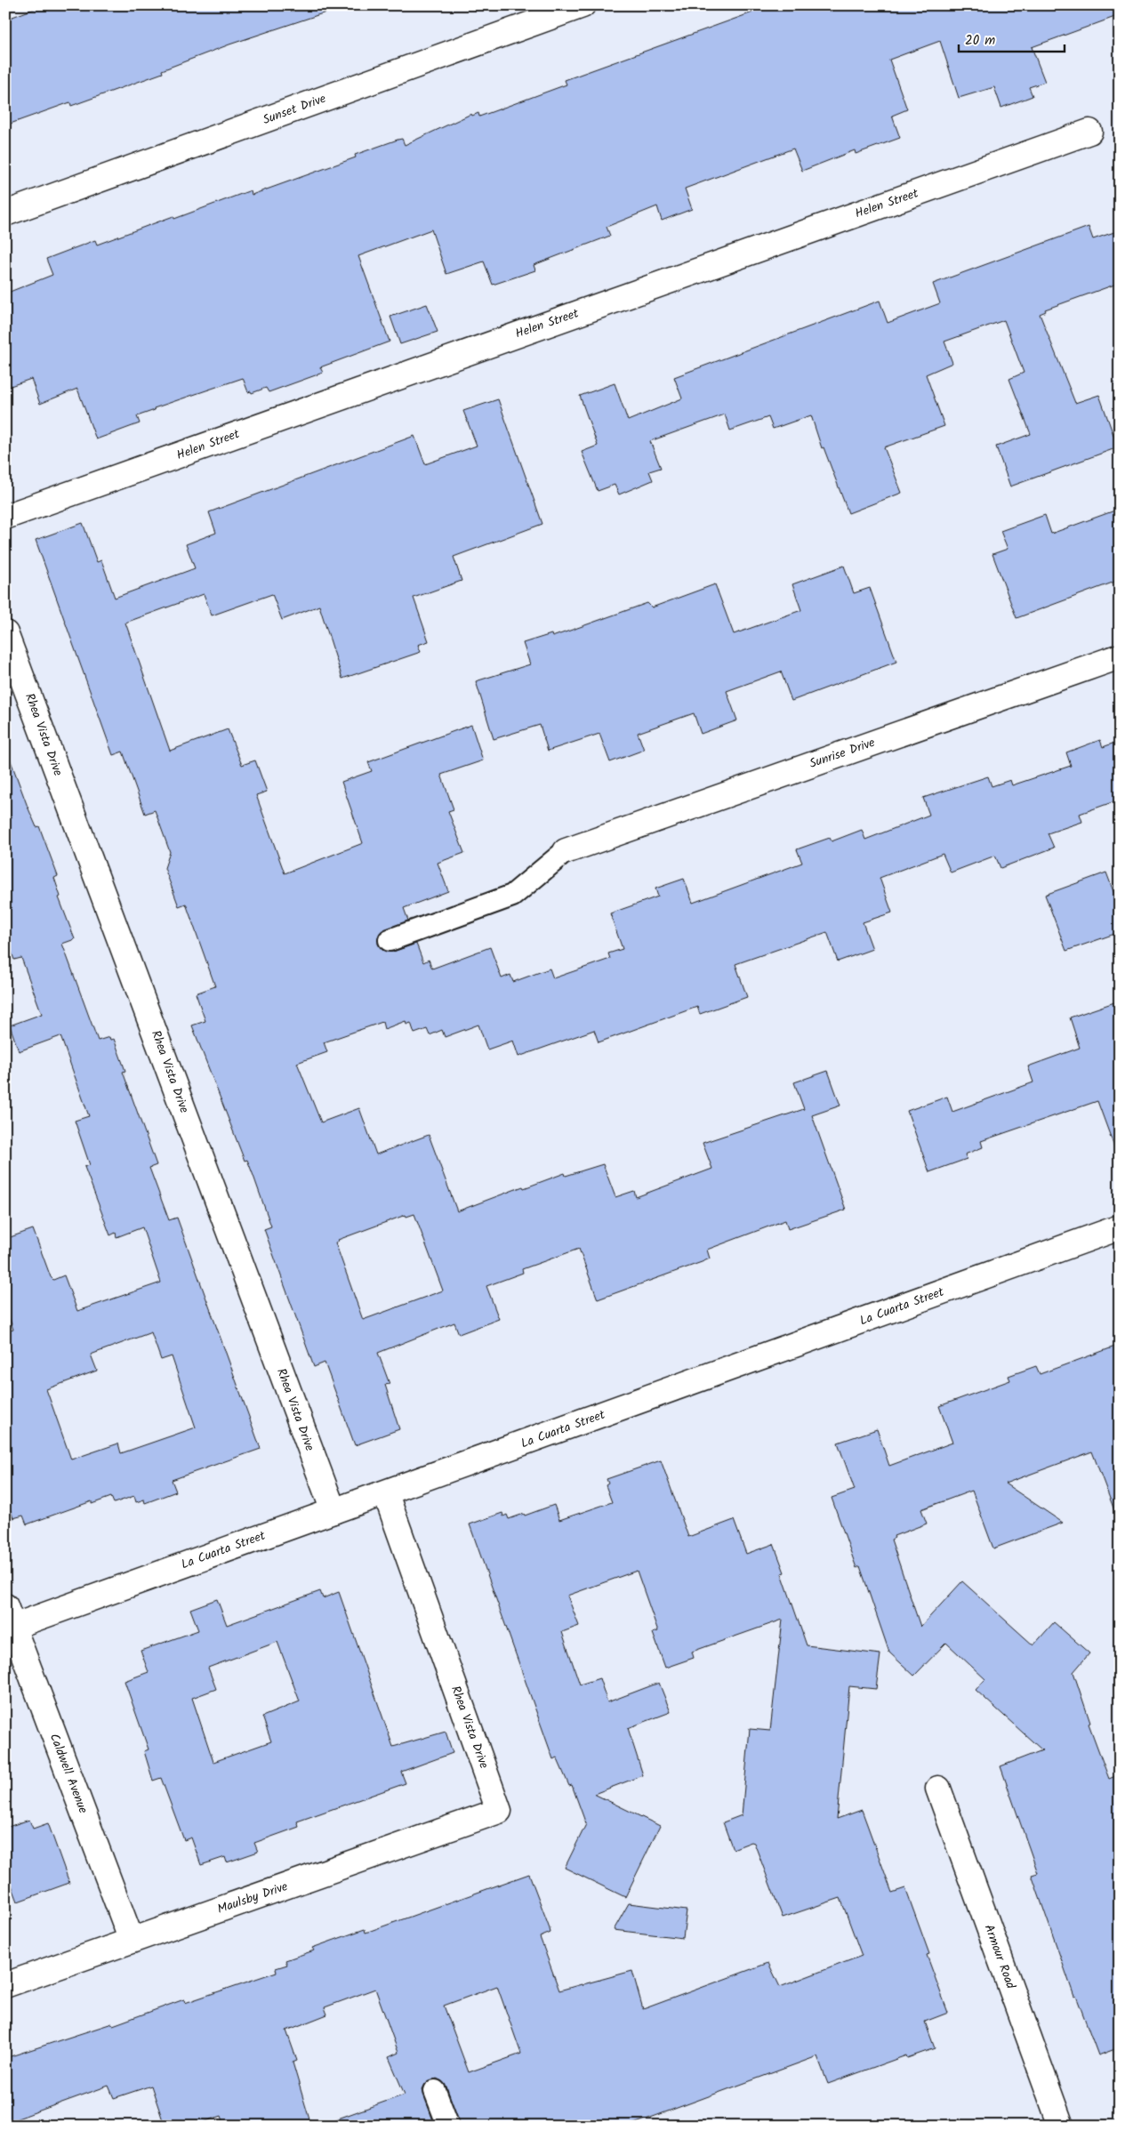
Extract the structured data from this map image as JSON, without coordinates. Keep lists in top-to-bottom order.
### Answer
{
  "streets": {
    "street": [
      "Sunset Drive",
      "Helen Street",
      "Rhea Vista Drive",
      "Sunrise Drive",
      "La Cuarta Street",
      "Caldwell Avenue",
      "Maulsby Drive",
      "Armour Road"
    ]
  },
  "crossings": [
    ["Rhea Vista Drive", "La Cuarta Street"],
    ["Rhea Vista Drive", "Maulsby Drive"],
    ["La Cuarta Street", "Caldwell Avenue"],
    ["Caldwell Avenue", "Maulsby Drive"]
  ],
  "scale_bar": "20 m"
}
